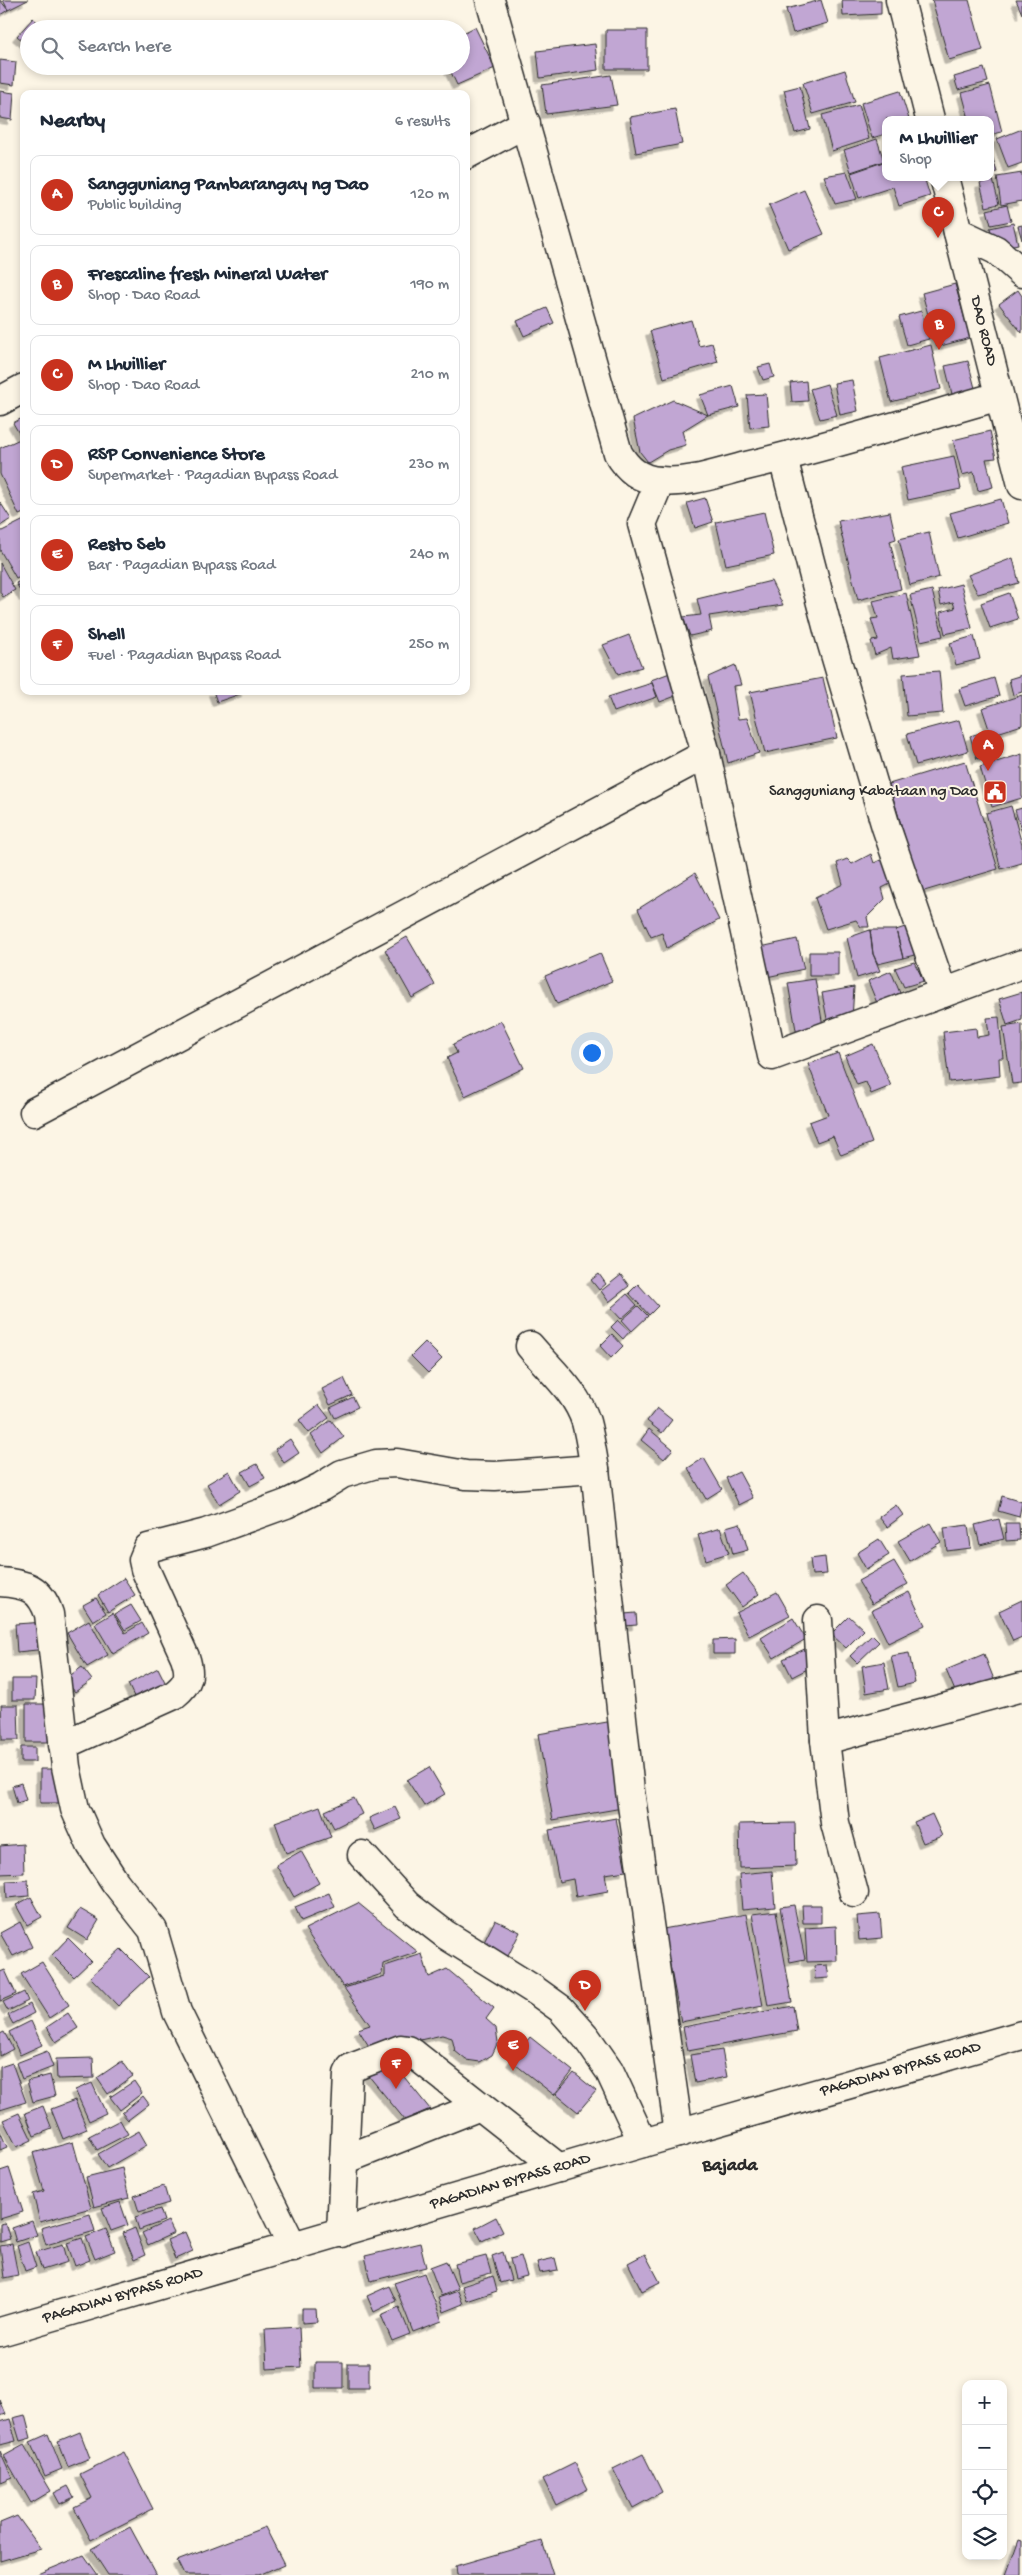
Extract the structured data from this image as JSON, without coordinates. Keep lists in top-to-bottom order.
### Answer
{
  "streets": {
    "main road": ["DAO ROAD", "PAGADIAN BYPASS ROAD"]
  },
  "districts": ["Bajada"],
  "places": {
    "public building": ["Sangguniang Kabataan ng Dao"]
  },
  "page": {
    "search": "Search here",
    "heading": ["Nearby", "6 results"],
    "popup": ["M Lhuillier", "Shop"],
    "list": [
      {
        "mark": "A",
        "name": "Sangguniang Pambarangay ng Dao",
        "note": "Public building",
        "value": "120 m"
      },
      {
        "mark": "B",
        "name": "Frescaline fresh Mineral Water",
        "note": "Shop · Dao Road",
        "value": "190 m"
      },
      {
        "mark": "C",
        "name": "M Lhuillier",
        "note": "Shop · Dao Road",
        "value": "210 m"
      },
      {
        "mark": "D",
        "name": "RSP Convenience Store",
        "note": "Supermarket · Pagadian Bypass Road",
        "value": "230 m"
      },
      {
        "mark": "E",
        "name": "Resto Seb",
        "note": "Bar · Pagadian Bypass Road",
        "value": "240 m"
      },
      {
        "mark": "F",
        "name": "Shell",
        "note": "Fuel · Pagadian Bypass Road",
        "value": "250 m"
      }
    ],
    "pins": [
      "C",
      "B",
      "A",
      "D",
      "E",
      "F"
    ],
    "map_buttons": ["+", "−"]
  }
}
